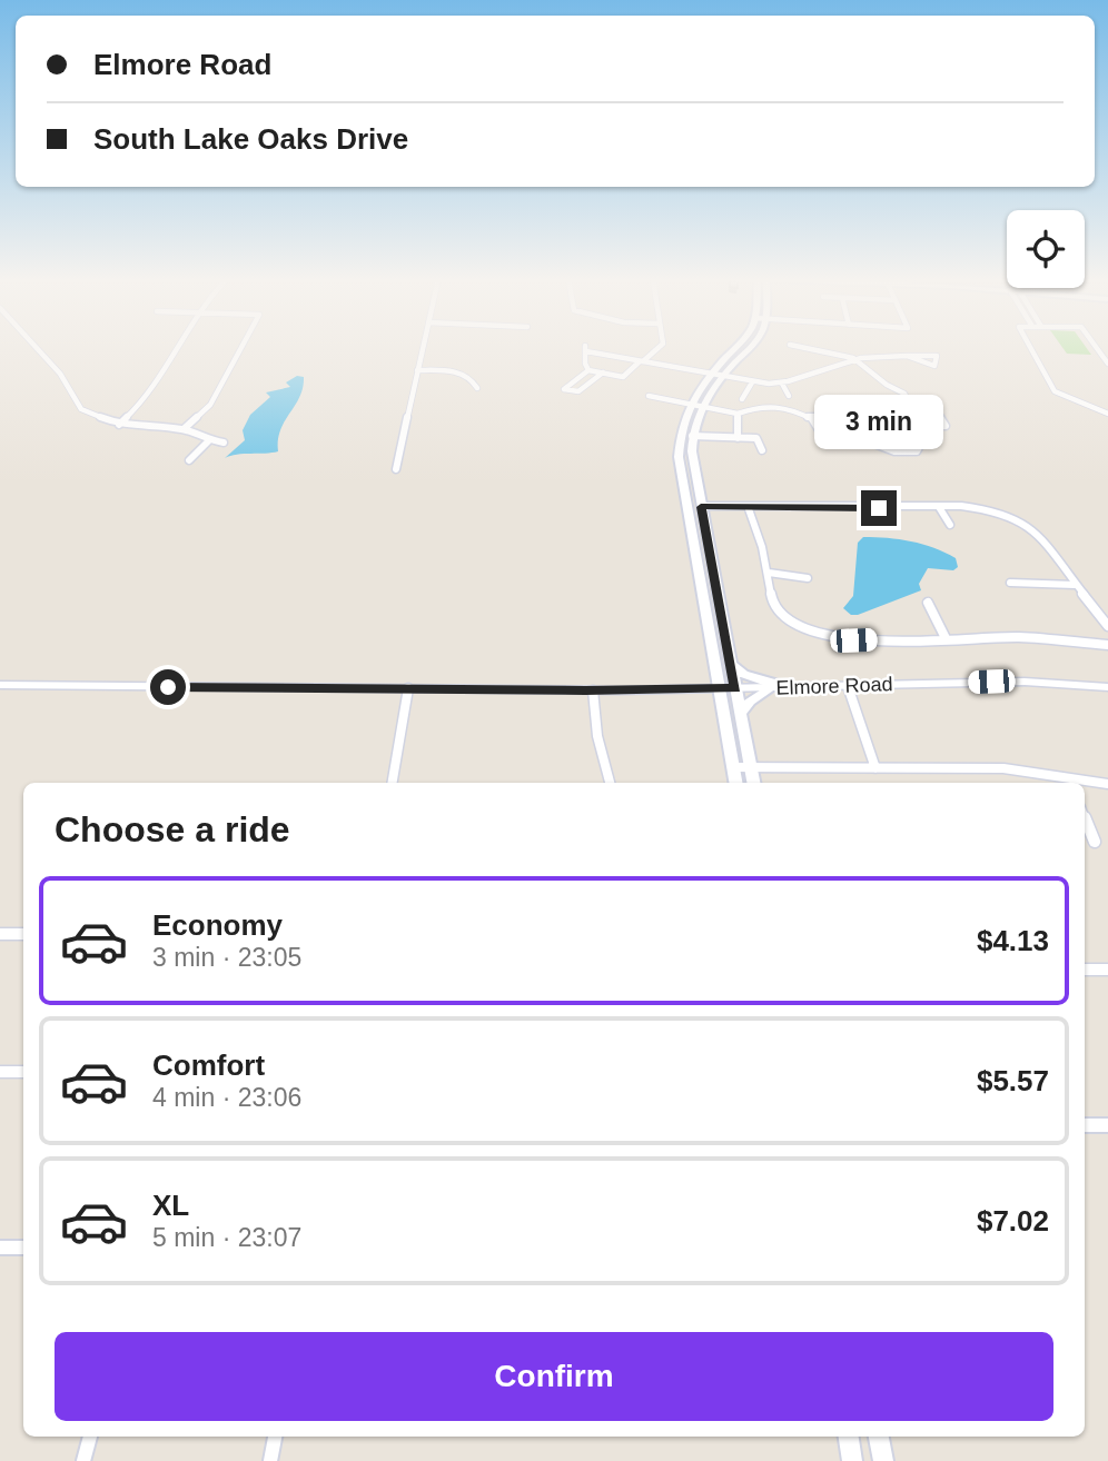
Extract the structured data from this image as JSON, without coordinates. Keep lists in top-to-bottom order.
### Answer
{
  "streets": {
    "street": ["Elmore Road"]
  },
  "page": {
    "banner": ["Elmore Road", "South Lake Oaks Drive"],
    "bubble": "3 min",
    "heading": "Choose a ride",
    "list": [
      {
        "name": "Economy",
        "note": "3 min · 23:05",
        "value": "$4.13"
      },
      {
        "name": "Comfort",
        "note": "4 min · 23:06",
        "value": "$5.57"
      },
      {
        "name": "XL",
        "note": "5 min · 23:07",
        "value": "$7.02"
      }
    ],
    "buttons": "Confirm"
  }
}
